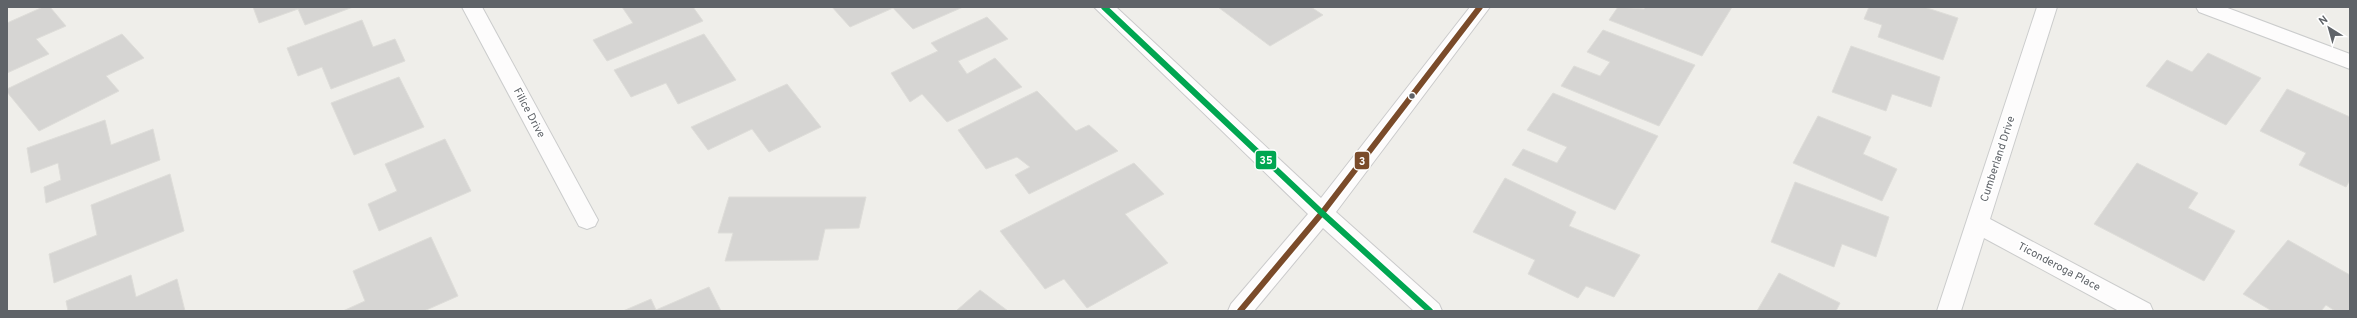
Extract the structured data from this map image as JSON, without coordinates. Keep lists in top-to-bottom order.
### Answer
{
  "streets": {
    "street": ["Filice Drive", "Cumberland Drive", "Ticonderoga Place"]
  },
  "crossings": [
    ["Cumberland Drive", "Ticonderoga Place"]
  ],
  "lines": ["transit line 3", "transit line 35"],
  "north": "top left"
}
